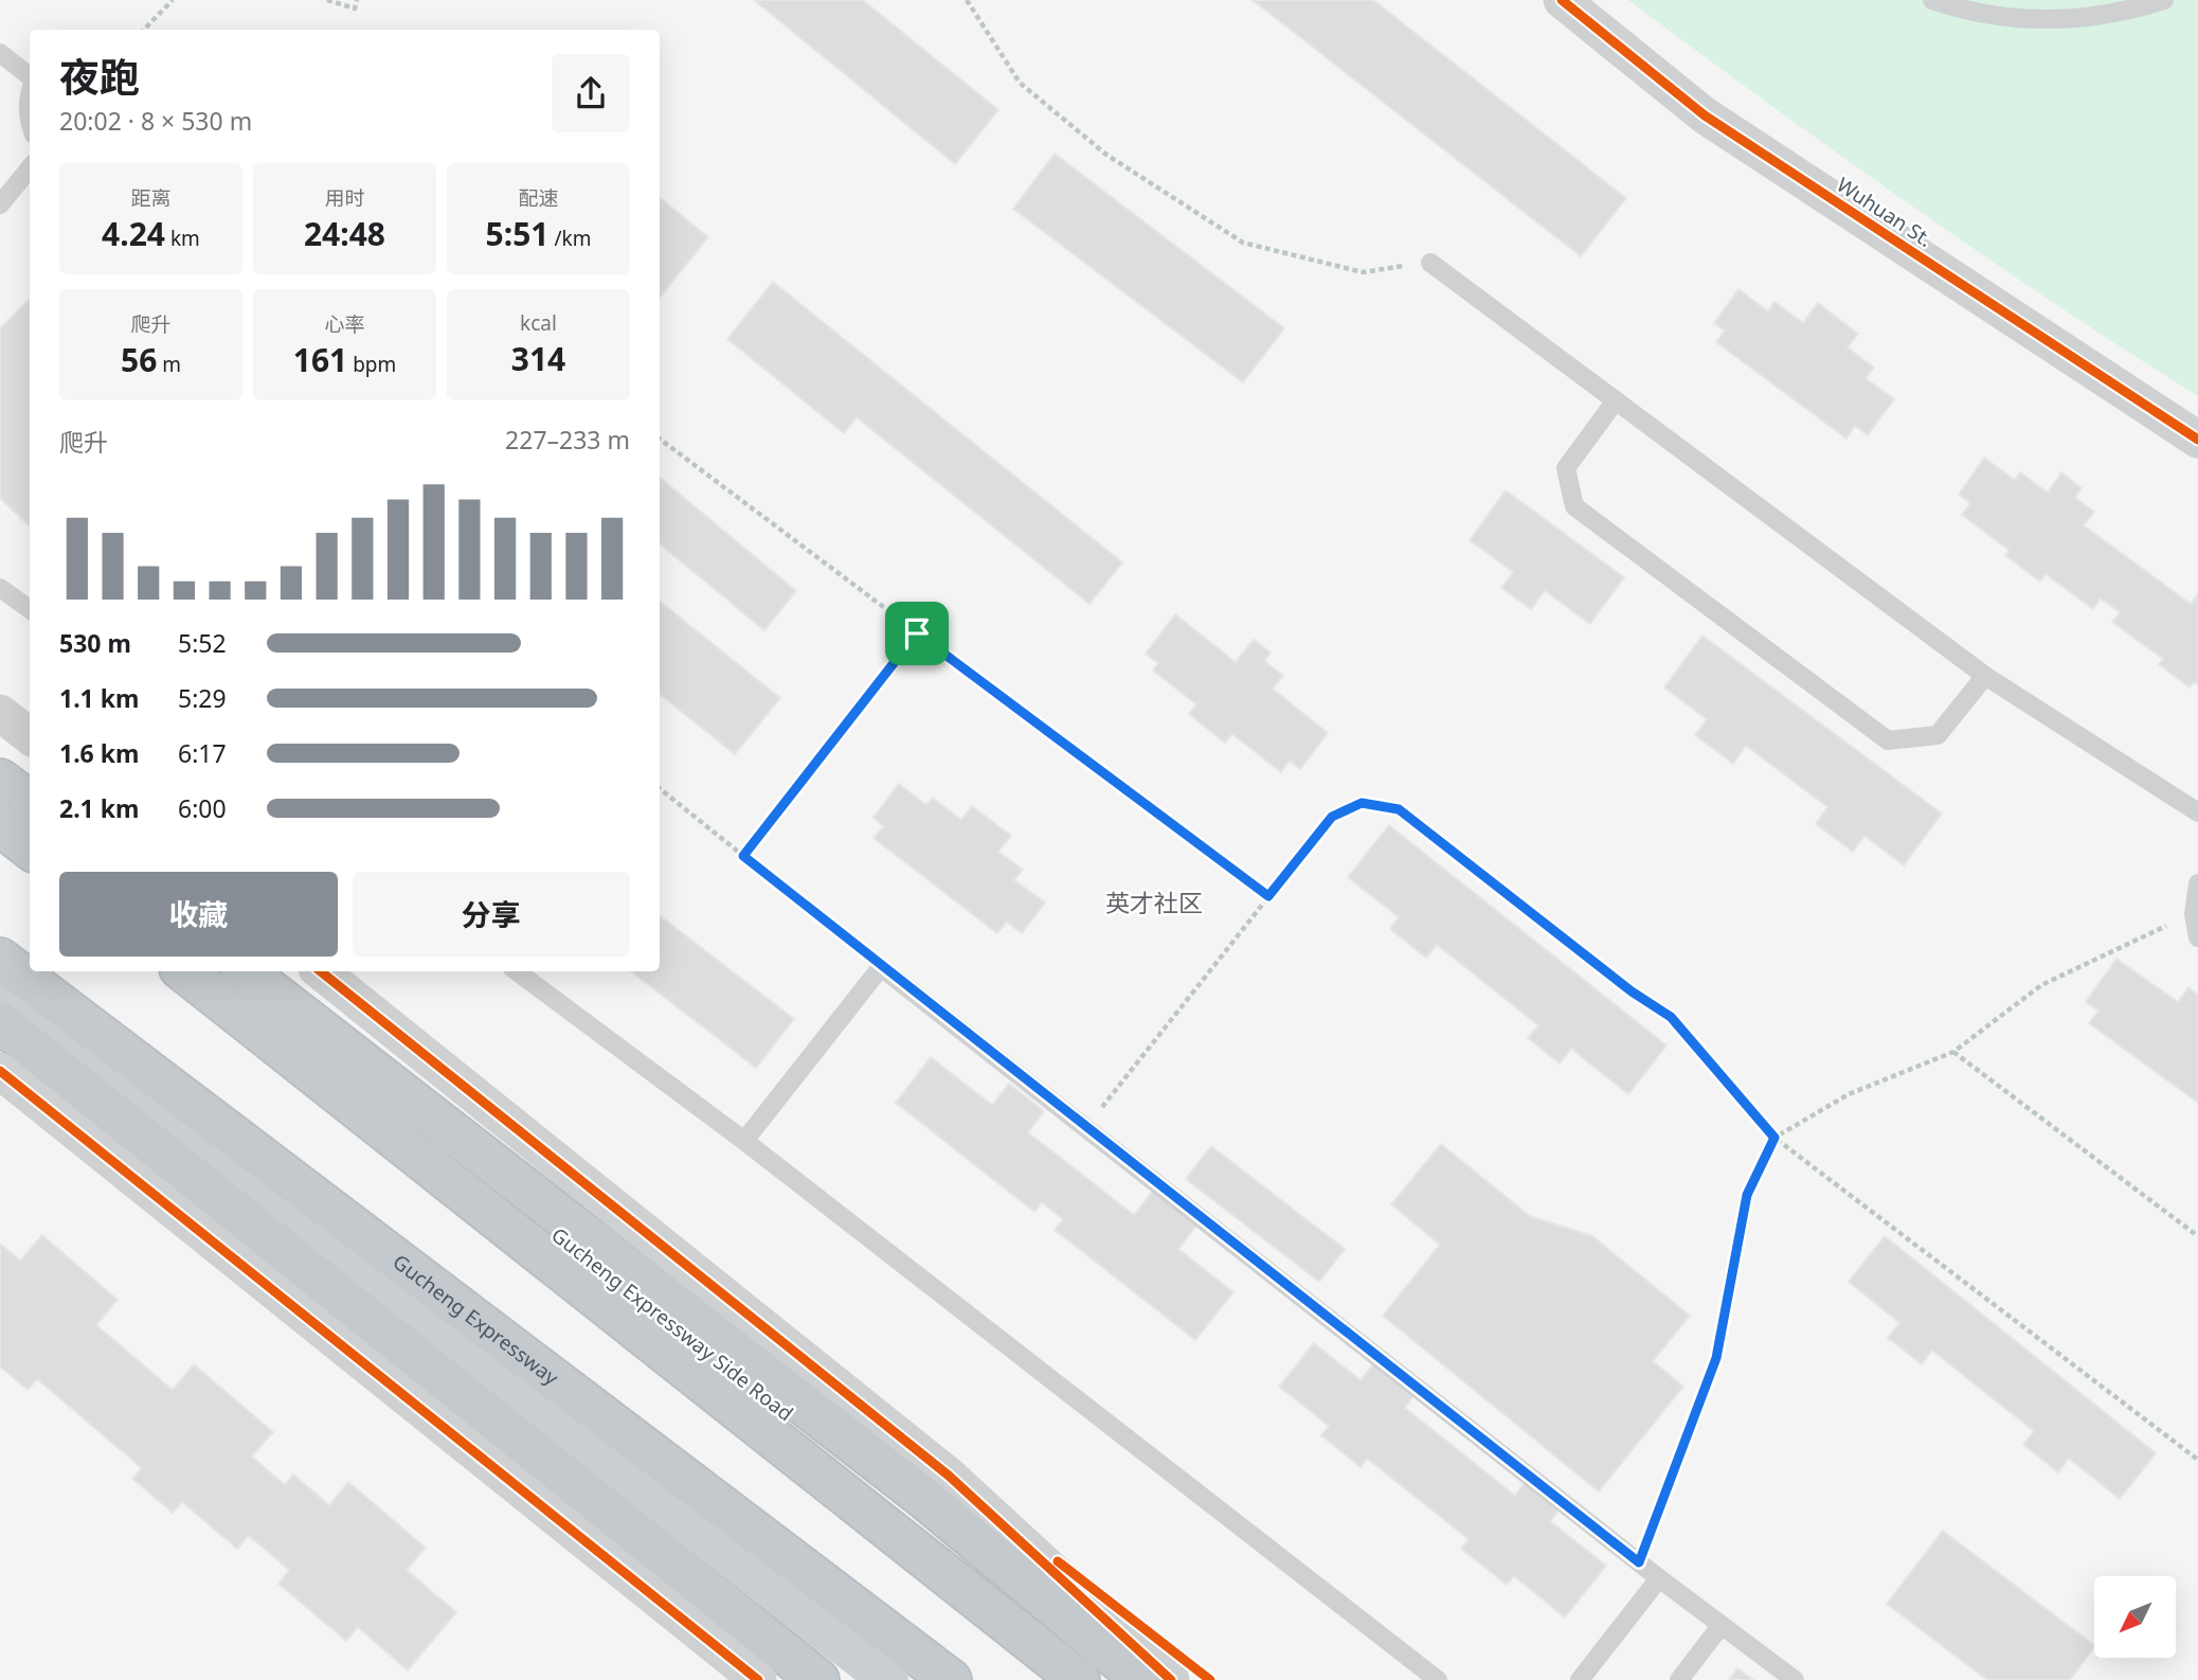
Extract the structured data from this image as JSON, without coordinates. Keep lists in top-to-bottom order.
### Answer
{
  "streets": {
    "highway": ["Gucheng Expressway"],
    "main road": ["Gucheng Expressway Side Road"],
    "street": ["Wuhuan St."]
  },
  "districts": ["英才社区"],
  "north": "bottom left",
  "page": {
    "heading": ["夜跑", "20:02 · 8 × 530 m"],
    "stats": [
      ["距离", "4.24 km"],
      ["用时", "24:48"],
      ["配速", "5:51 /km"],
      ["爬升", "56 m"],
      ["心率", "161 bpm"],
      ["kcal", "314"]
    ],
    "chart": ["爬升", "227–233 m"],
    "list": [
      {
        "name": "530 m",
        "note": "5:52"
      },
      {
        "name": "1.1 km",
        "note": "5:29"
      },
      {
        "name": "1.6 km",
        "note": "6:17"
      },
      {
        "name": "2.1 km",
        "note": "6:00"
      }
    ],
    "buttons": ["收藏", "分享"]
  }
}
